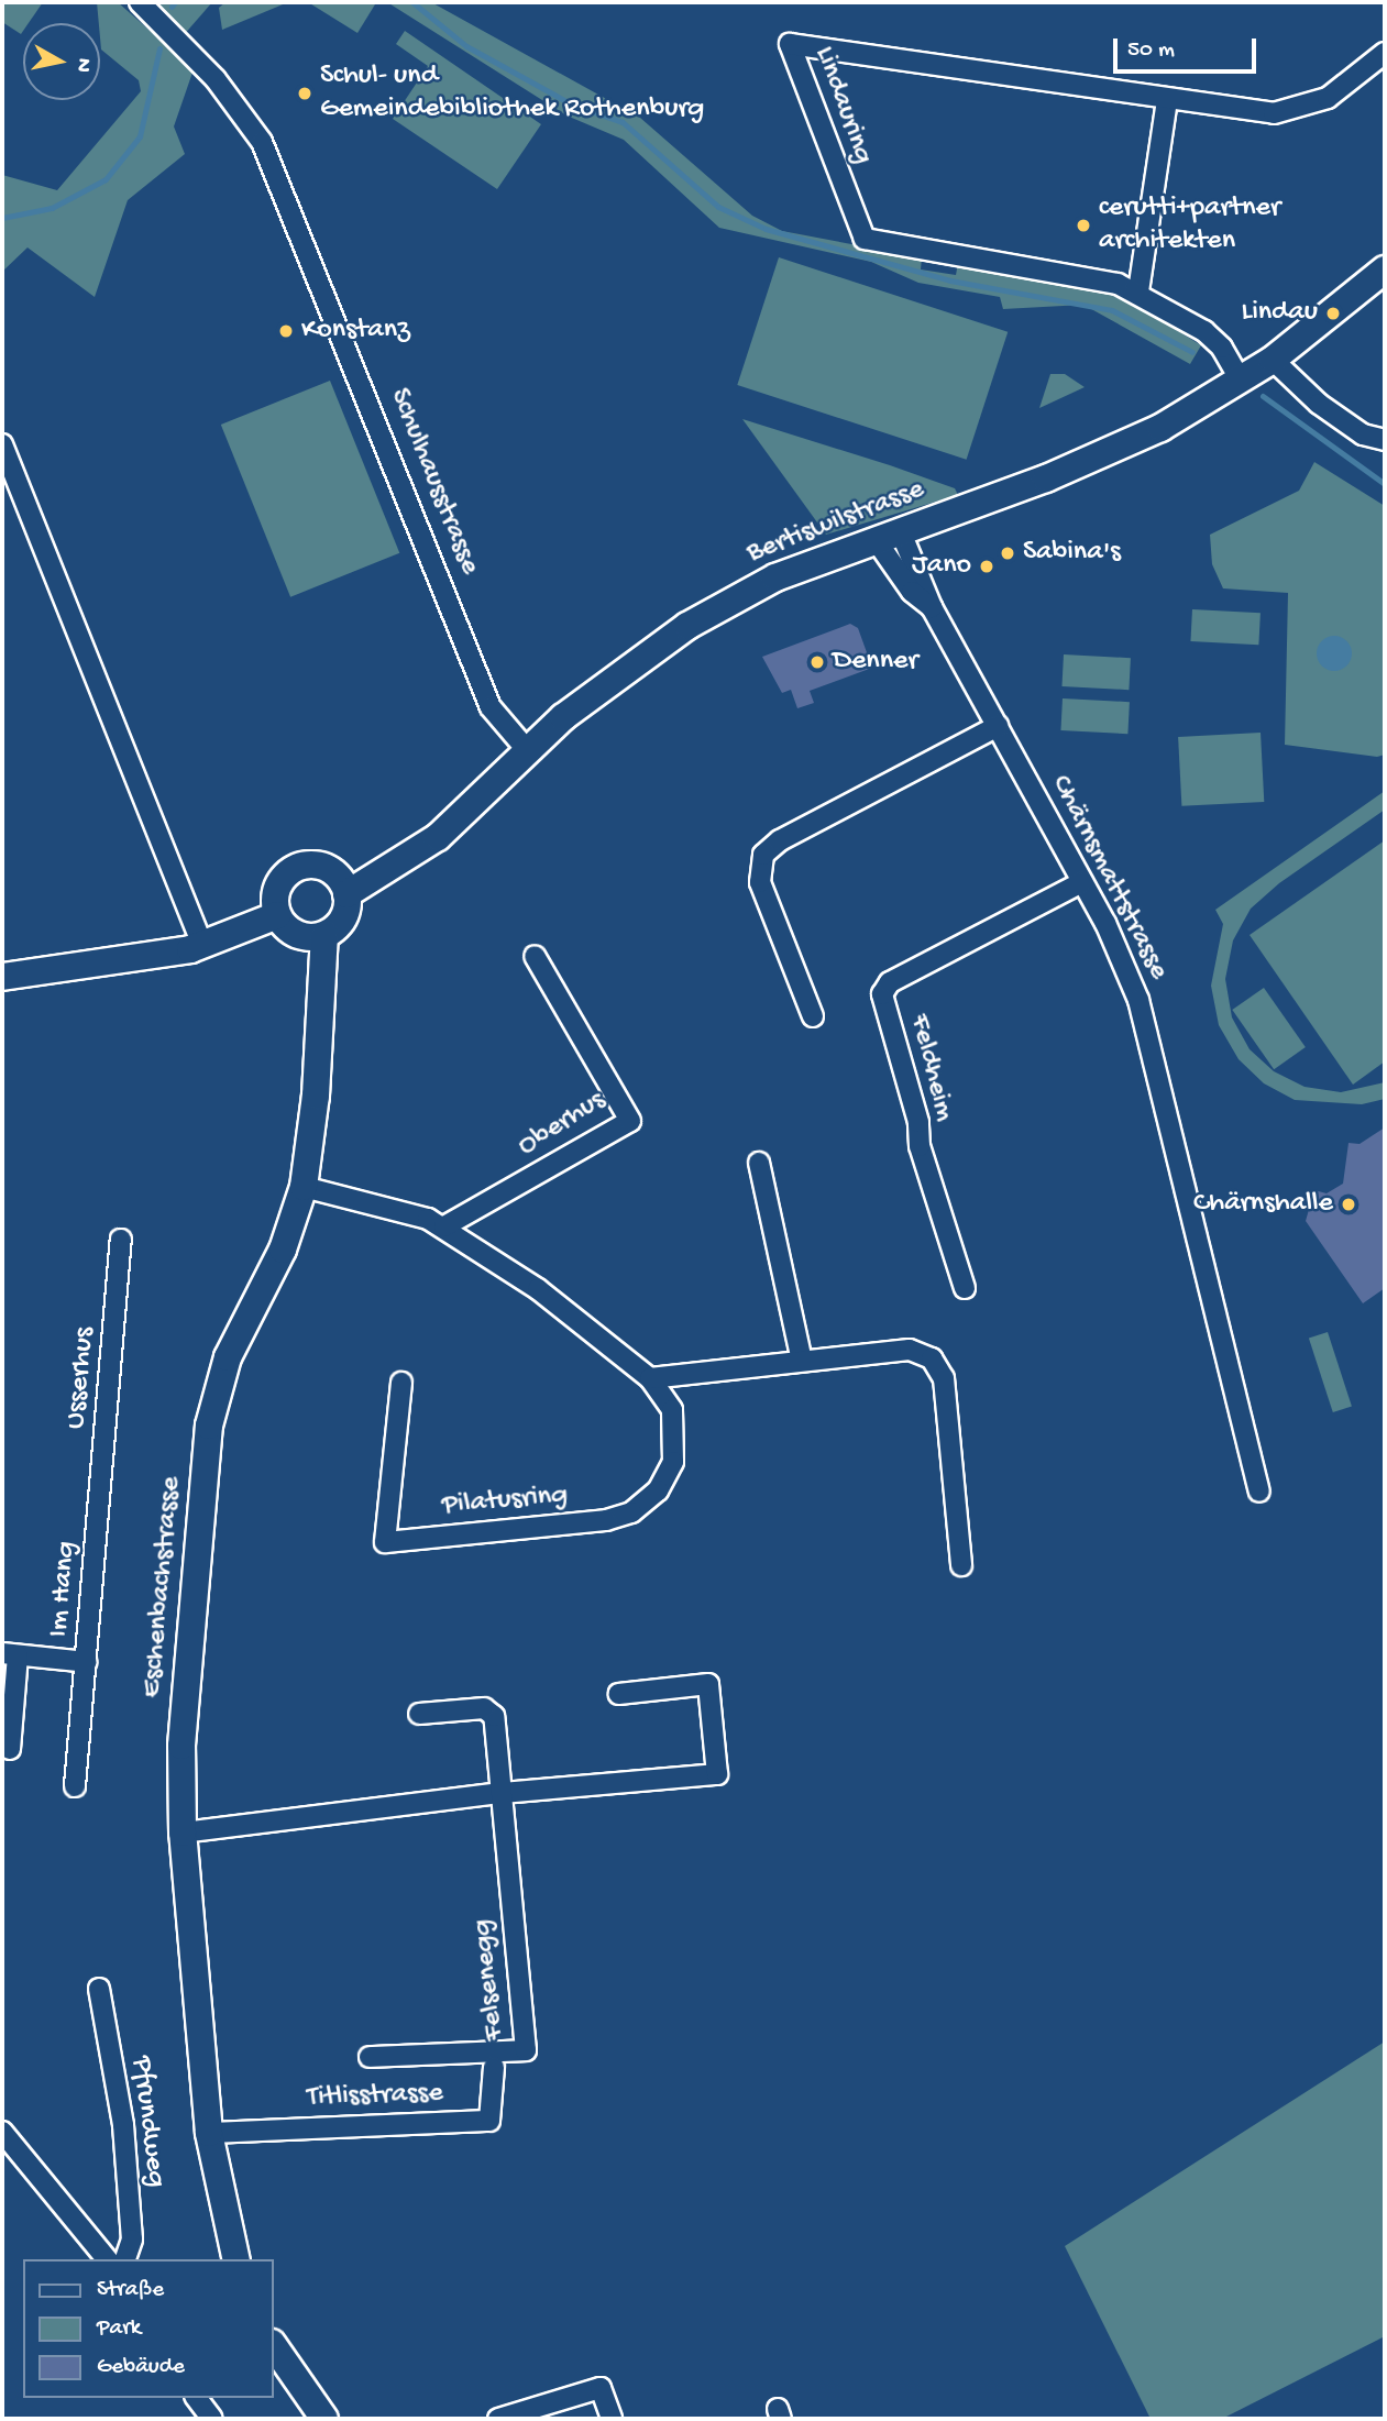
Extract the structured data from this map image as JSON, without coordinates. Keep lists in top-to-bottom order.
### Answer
{
  "streets": {
    "main road": ["Bertiswilstrasse", "Eschenbachstrasse"],
    "street": [
      "Lindauring",
      "Schulhausstrasse",
      "Chärnsmattstrasse",
      "Feldheim",
      "Oberhus",
      "Usserhus",
      "Pilatusring",
      "Im Hang",
      "Felsenegg",
      "Titlisstrasse",
      "Pfrundweg"
    ]
  },
  "crossings": [
    ["Lindauring", "Bertiswilstrasse"],
    ["Schulhausstrasse", "Bertiswilstrasse"],
    ["Bertiswilstrasse", "Chärnsmattstrasse"],
    ["Bertiswilstrasse", "Eschenbachstrasse"],
    ["Chärnsmattstrasse", "Feldheim"],
    ["Oberhus", "Pilatusring"],
    ["Usserhus", "Im Hang"],
    ["Pilatusring", "Eschenbachstrasse"],
    ["Eschenbachstrasse", "Titlisstrasse"]
  ],
  "places": [
    "Schul- und Gemeindebibliothek Rothenburg",
    "cerutti+partner architekten",
    "Lindau",
    "Konstanz",
    "Sabina's",
    "Jano",
    "Denner",
    "Chärnshalle"
  ],
  "legend": ["Straße", "Park", "Gebäude"],
  "scale_bar": "50 m",
  "north": "right"
}
